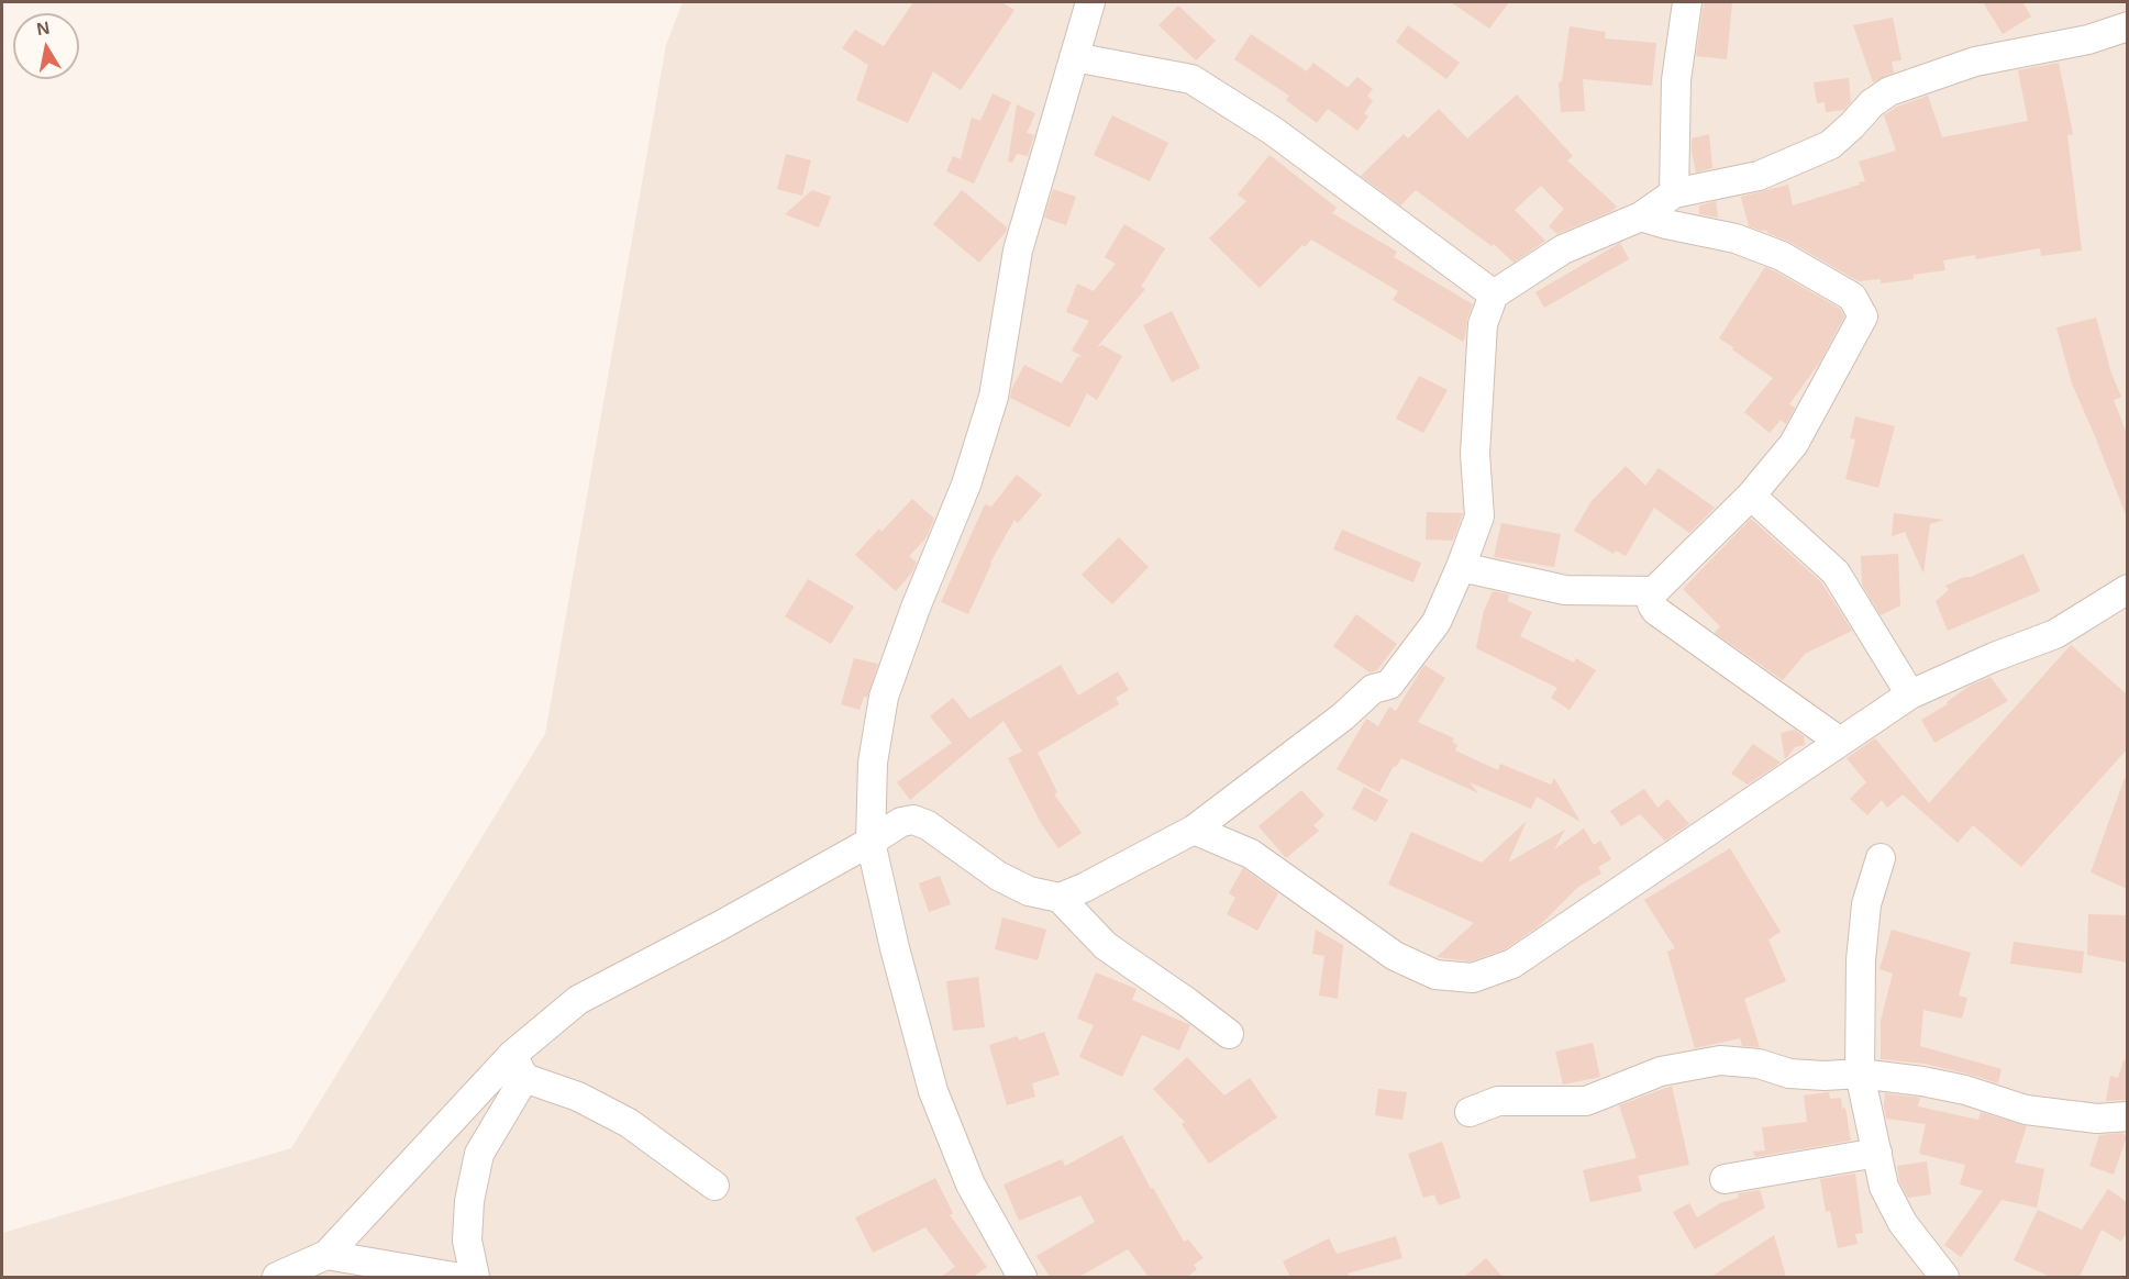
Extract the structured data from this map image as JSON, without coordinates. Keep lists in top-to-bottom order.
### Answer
{
  "north": "top"
}
